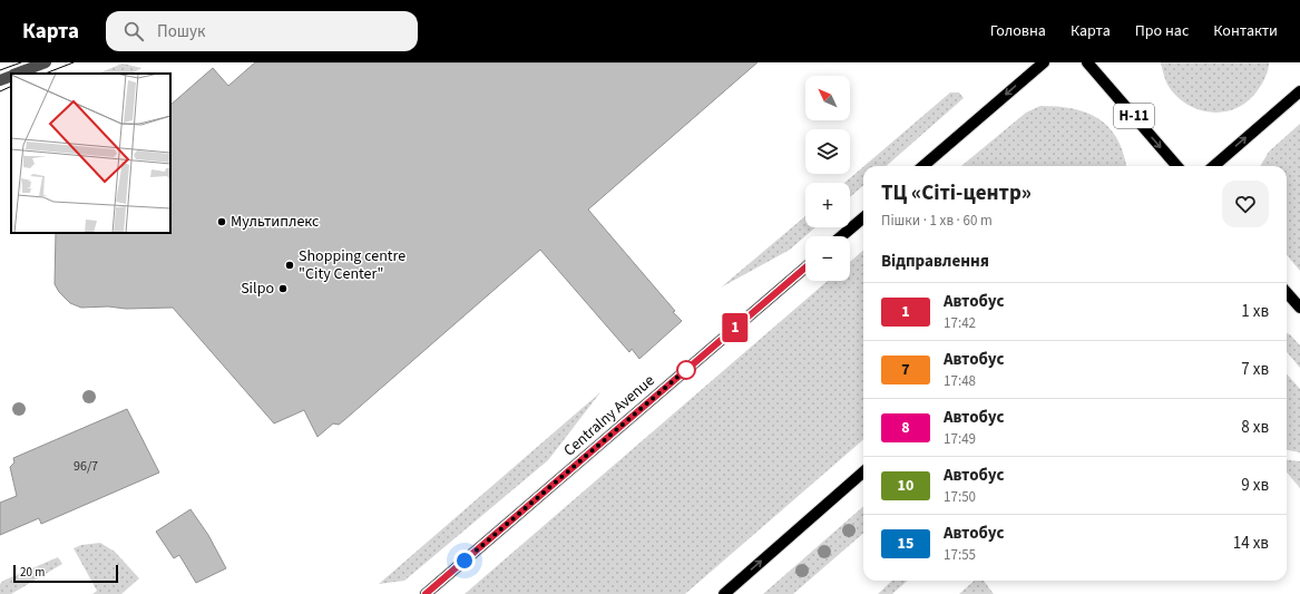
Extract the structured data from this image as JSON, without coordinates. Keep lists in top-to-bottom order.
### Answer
{
  "streets": {
    "main road": ["Н-11", "Centralny Avenue"]
  },
  "places": ["Мультиплекс", "Shopping centre \"City Center\"", "Silpo"],
  "lines": ["bus line 1"],
  "house_numbers": ["96/7"],
  "scale_bar": "20 m",
  "north": "top left",
  "page": {
    "header": "Карта",
    "search": "Пошук",
    "nav": [
      "Головна",
      "Карта",
      "Про нас",
      "Контакти"
    ],
    "on_map": "1",
    "map_buttons": ["+", "−"],
    "heading": [
      ["ТЦ «Сіті-центр»", "Пішки · 1 хв · 60 m"],
      "Відправлення"
    ],
    "list": [
      {
        "mark": "1",
        "name": "Автобус",
        "note": "17:42",
        "value": "1 хв"
      },
      {
        "mark": "7",
        "name": "Автобус",
        "note": "17:48",
        "value": "7 хв"
      },
      {
        "mark": "8",
        "name": "Автобус",
        "note": "17:49",
        "value": "8 хв"
      },
      {
        "mark": "10",
        "name": "Автобус",
        "note": "17:50",
        "value": "9 хв"
      },
      {
        "mark": "15",
        "name": "Автобус",
        "note": "17:55",
        "value": "14 хв"
      }
    ],
    "scale": "20 m"
  }
}
